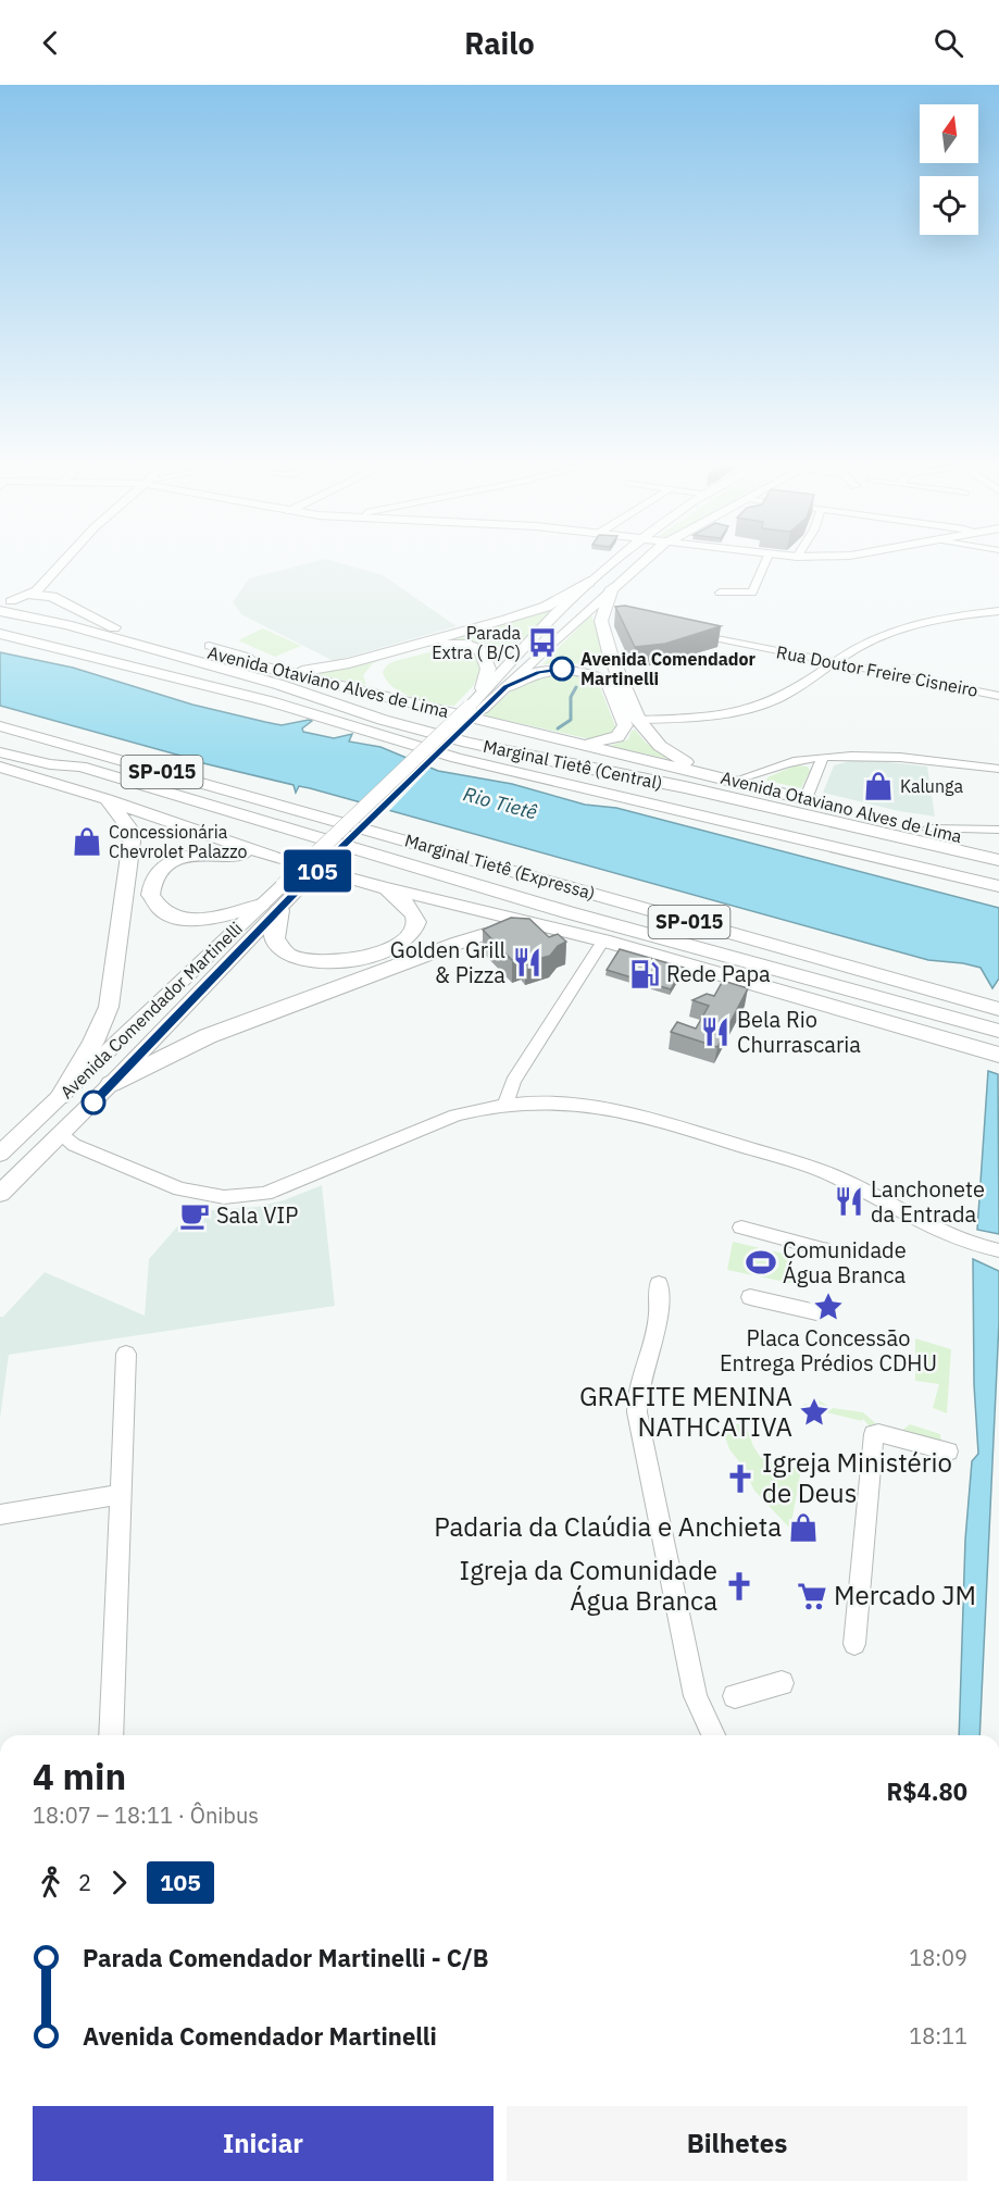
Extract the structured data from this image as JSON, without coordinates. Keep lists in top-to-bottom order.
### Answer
{
  "streets": {
    "highway": [
      "Avenida Otaviano Alves de Lima",
      "Marginal Tietê (Central)",
      "SP-015",
      "Marginal Tietê (Expressa)"
    ],
    "main road": ["Avenida Comendador Martinelli"],
    "street": ["Rua Doutor Freire Cisneiro"]
  },
  "crossings": [
    ["Avenida Otaviano Alves de Lima", "Marginal Tietê (Central)"]
  ],
  "water": ["Rio Tietê"],
  "places": {
    "bus stop": ["Parada Extra ( B/C)"],
    "other": ["Avenida Comendador Martinelli"],
    "shop": ["Kalunga", "Concessionária Chevrolet Palazzo", "Padaria da Claúdia e Anchieta"],
    "restaurant": ["Golden Grill & Pizza", "Bela Rio Churrascaria", "Lanchonete da Entrada"],
    "fuel station": ["Rede Papa"],
    "cafe": ["Sala VIP"],
    "sports": ["Comunidade Água Branca"],
    "place": ["Placa Concessão Entrega Prédios CDHU", "GRAFITE MENINA NATHCATIVA"],
    "church": ["Igreja Ministério de Deus", "Igreja da Comunidade Água Branca"],
    "supermarket": ["Mercado JM"]
  },
  "lines": ["bus line 105"],
  "north": "top",
  "page": {
    "header": "Railo",
    "on_map": "105",
    "heading": ["4 min", "18:07 – 18:11 · Ônibus", "R$4.80"],
    "legs": ["2", "105"],
    "list": [
      {
        "name": "Parada Comendador Martinelli - C/B",
        "value": "18:09"
      },
      {
        "name": "Avenida Comendador Martinelli",
        "value": "18:11"
      }
    ],
    "buttons": ["Iniciar", "Bilhetes"]
  }
}
